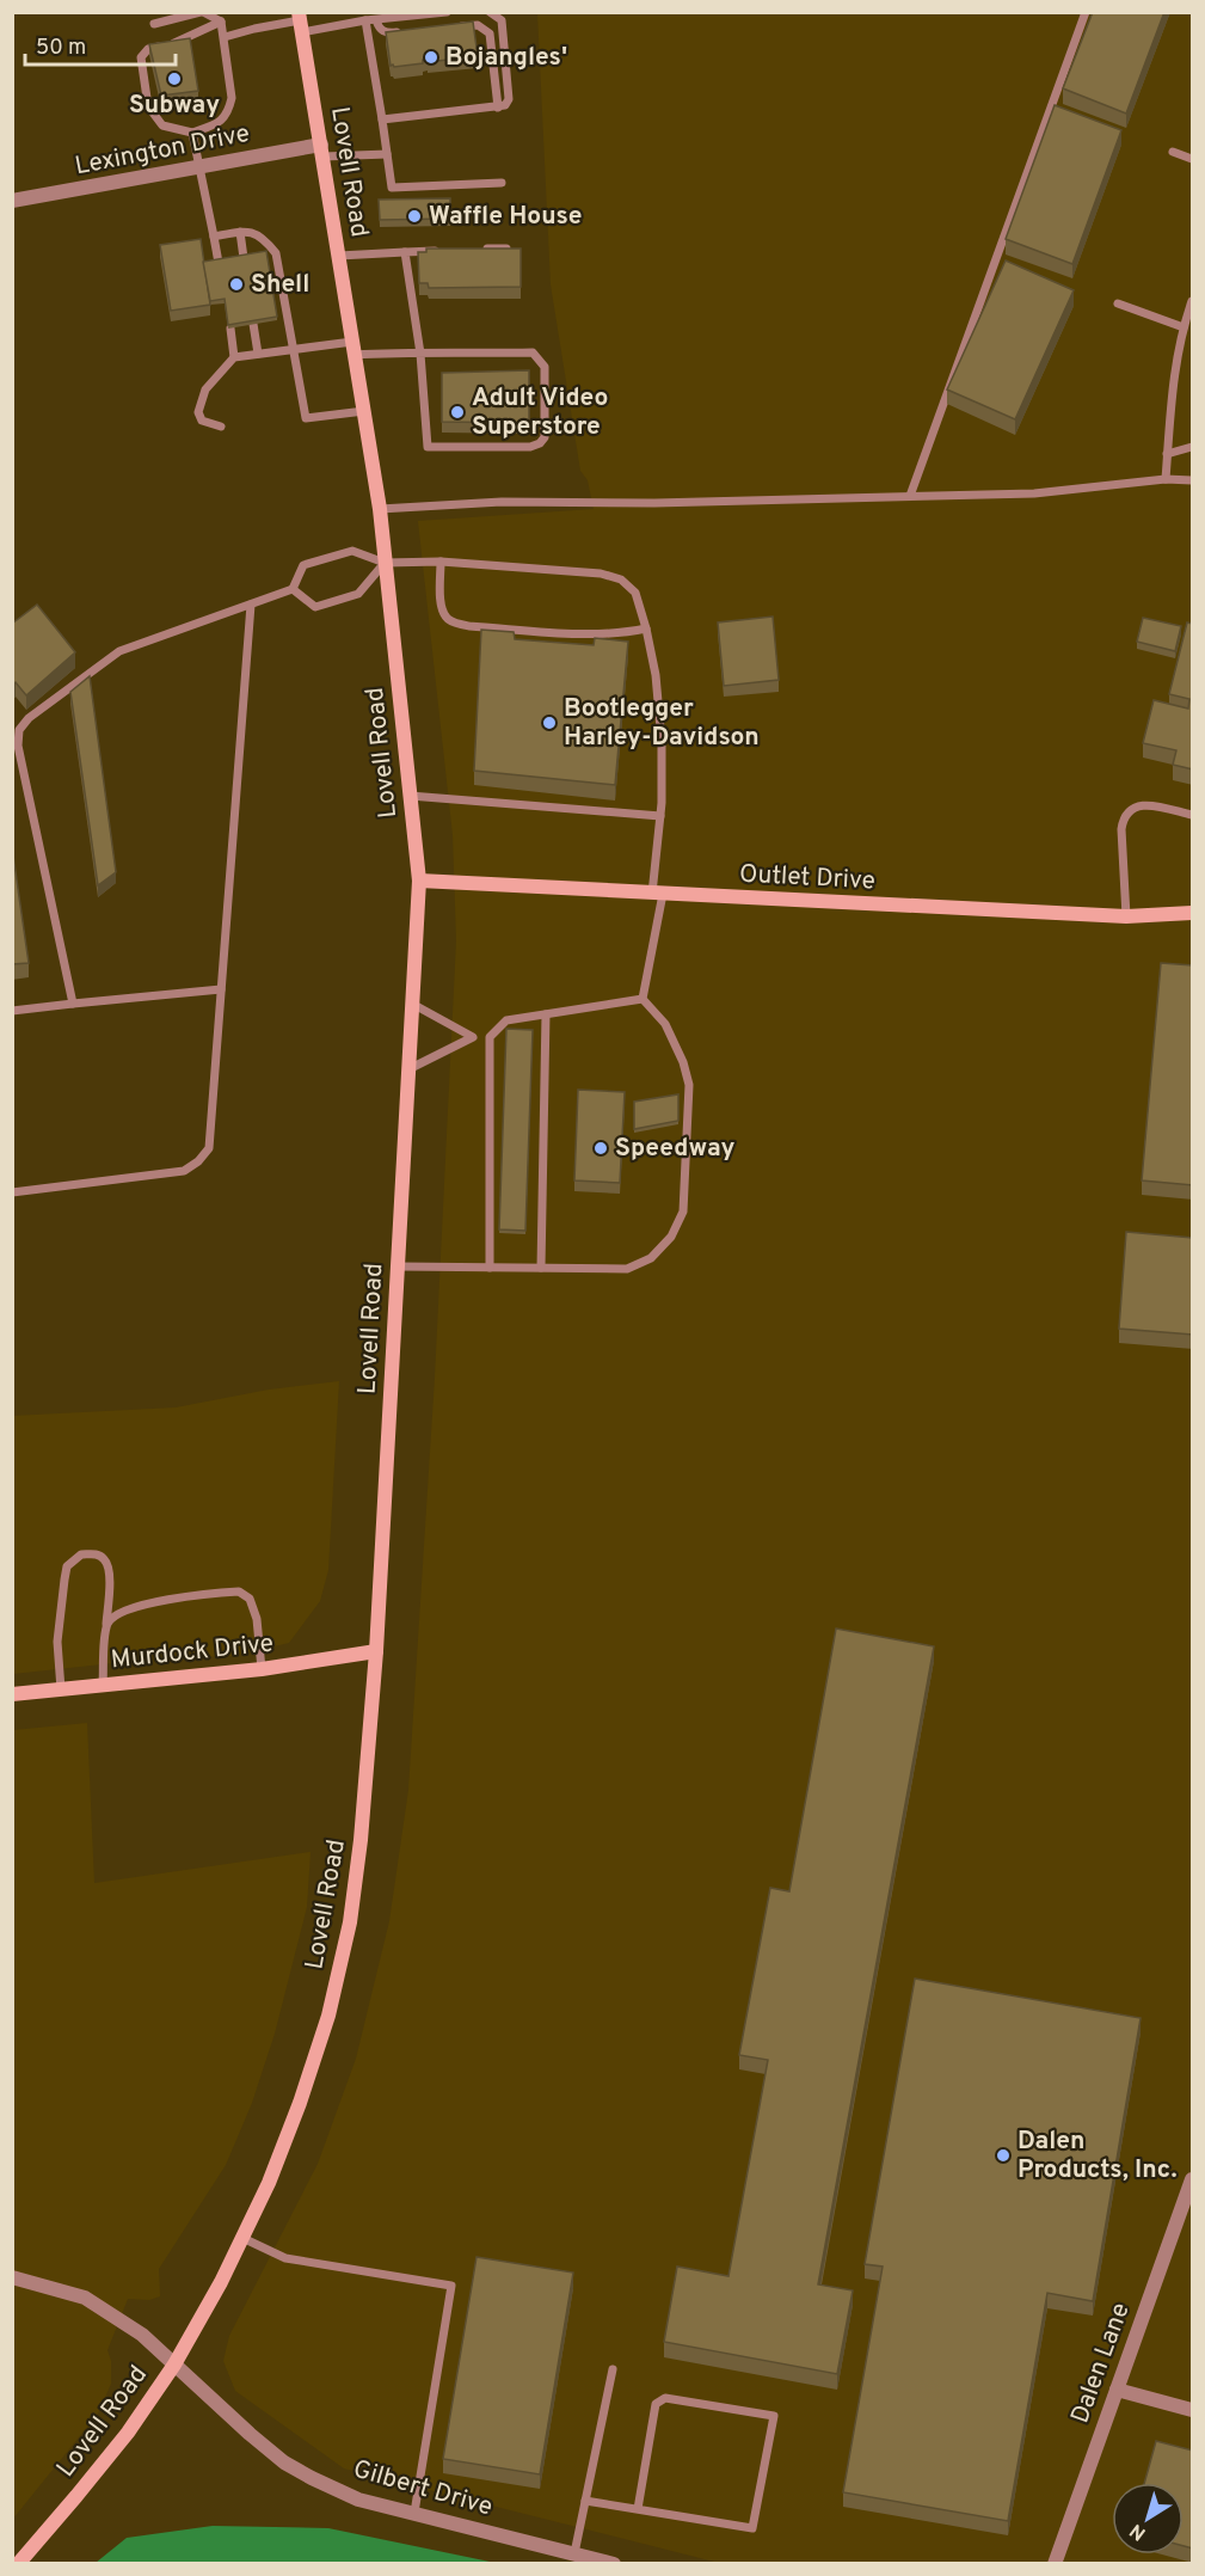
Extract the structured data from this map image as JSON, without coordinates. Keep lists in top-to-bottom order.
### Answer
{
  "streets": {
    "main road": ["Lovell Road", "Outlet Drive", "Murdock Drive"],
    "street": ["Lexington Drive", "Dalen Lane", "Gilbert Drive"]
  },
  "crossings": [
    ["Lexington Drive", "Lovell Road"],
    ["Lovell Road", "Outlet Drive"],
    ["Lovell Road", "Murdock Drive"],
    ["Lovell Road", "Gilbert Drive"]
  ],
  "places": [
    "Bojangles'",
    "Subway",
    "Waffle House",
    "Shell",
    "Adult Video Superstore",
    "Bootlegger Harley-Davidson",
    "Speedway",
    "Dalen Products, Inc."
  ],
  "scale_bar": "50 m",
  "north": "bottom left"
}
